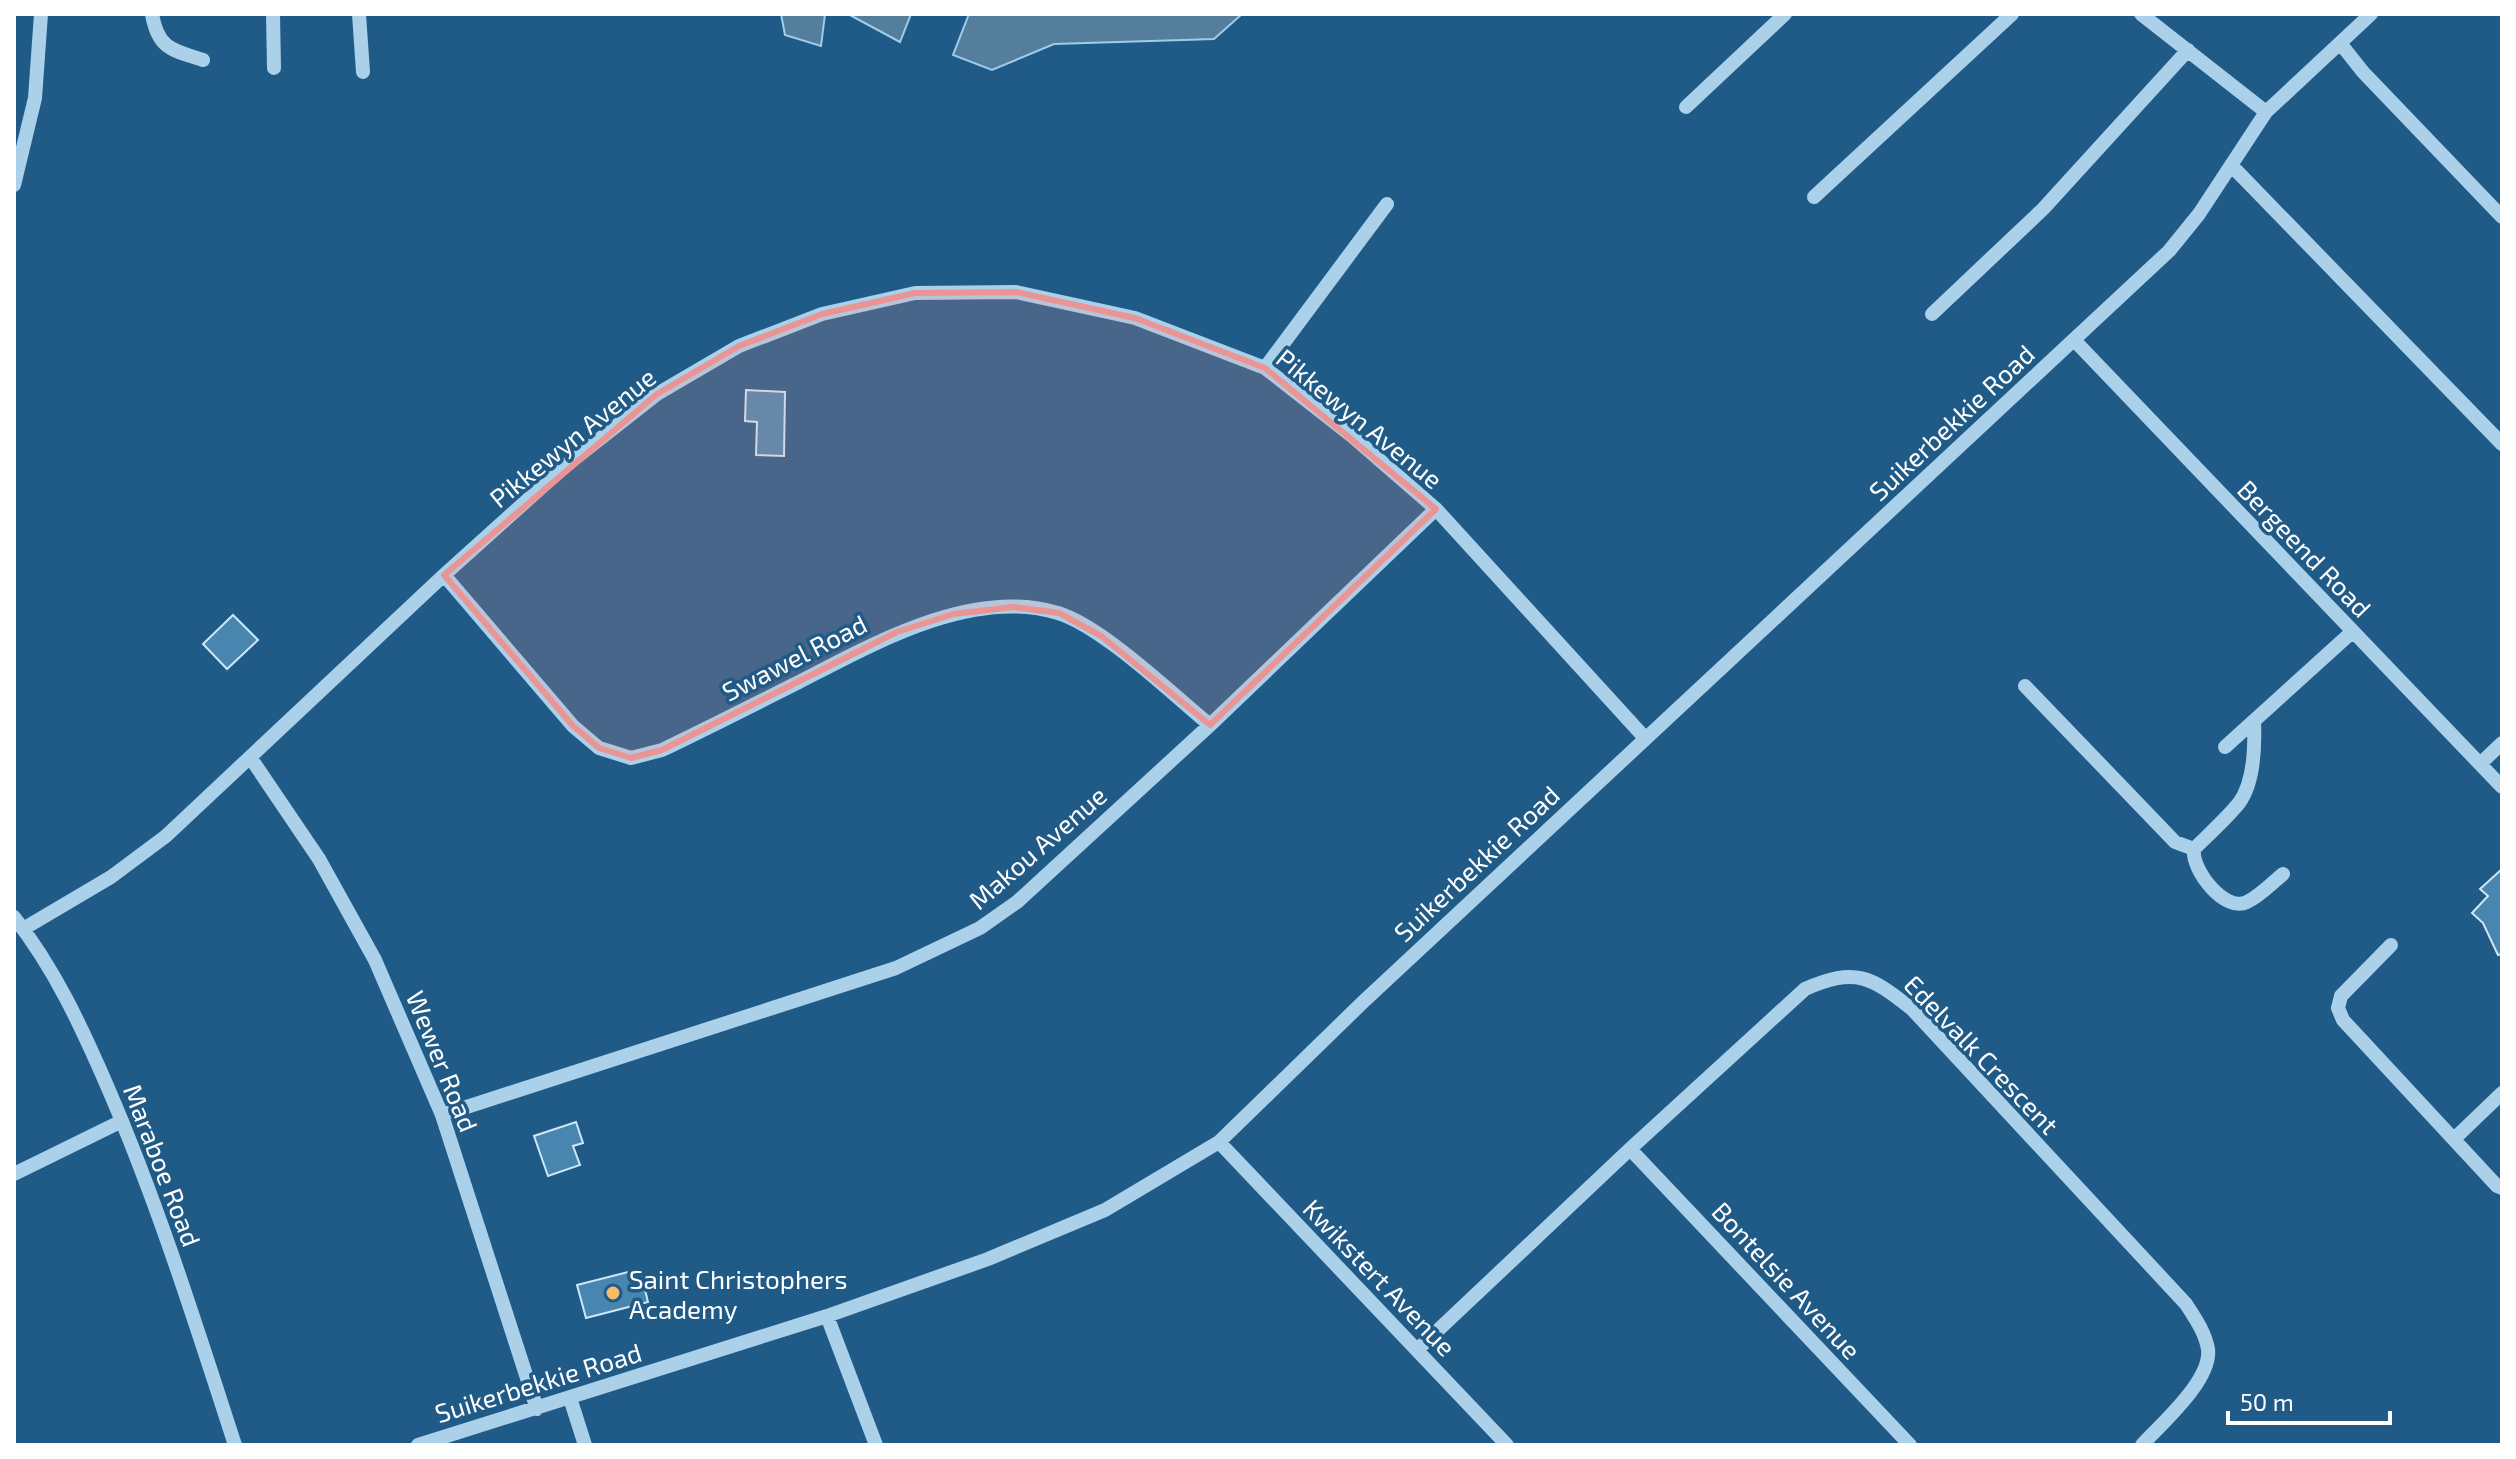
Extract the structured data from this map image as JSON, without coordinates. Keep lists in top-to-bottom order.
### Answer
{
  "streets": {
    "street": [
      "Pikkewyn Avenue",
      "Suikerbekkie Road",
      "Bergeend Road",
      "Swawel Road",
      "Makou Avenue",
      "Edelvalk Crescent",
      "Wewer Road",
      "Maraboe Road",
      "Kwikstert Avenue",
      "Bontelsie Avenue"
    ]
  },
  "crossings": [
    ["Pikkewyn Avenue", "Suikerbekkie Road"],
    ["Pikkewyn Avenue", "Swawel Road"],
    ["Pikkewyn Avenue", "Makou Avenue"],
    ["Pikkewyn Avenue", "Wewer Road"],
    ["Pikkewyn Avenue", "Maraboe Road"],
    ["Suikerbekkie Road", "Bergeend Road"],
    ["Suikerbekkie Road", "Wewer Road"],
    ["Suikerbekkie Road", "Kwikstert Avenue"],
    ["Swawel Road", "Makou Avenue"],
    ["Makou Avenue", "Wewer Road"],
    ["Edelvalk Crescent", "Kwikstert Avenue"],
    ["Edelvalk Crescent", "Bontelsie Avenue"]
  ],
  "places": ["Saint Christophers Academy"],
  "scale_bar": "50 m"
}
